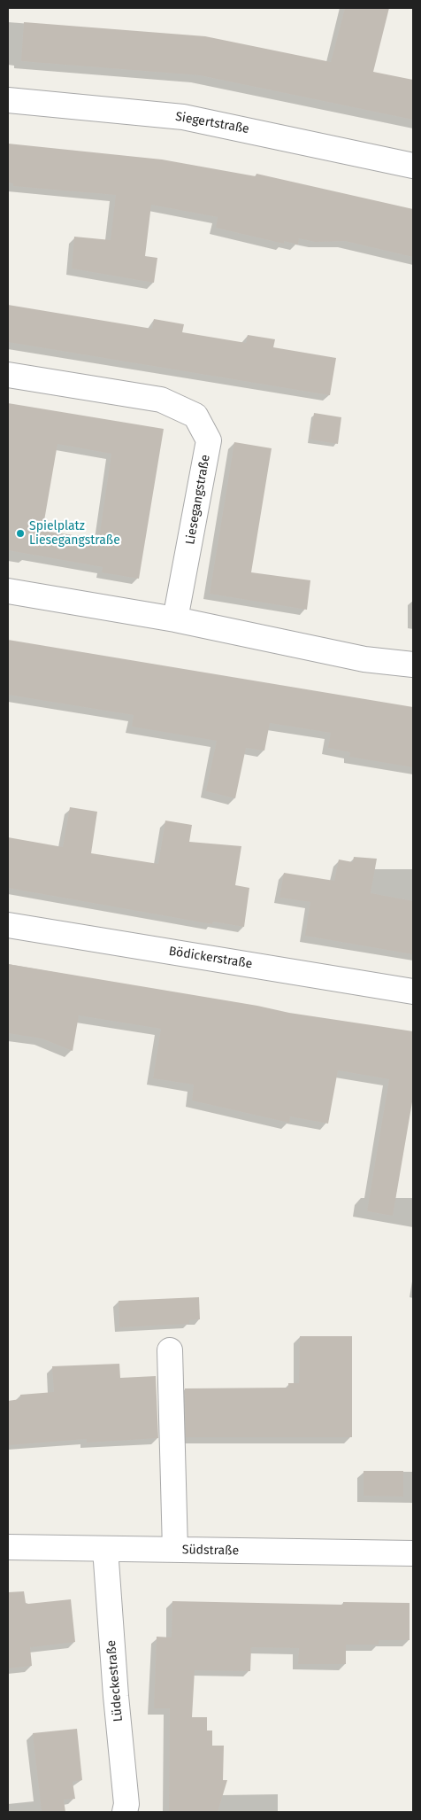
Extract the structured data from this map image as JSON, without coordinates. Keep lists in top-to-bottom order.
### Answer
{
  "streets": {
    "street": [
      "Siegertstraße",
      "Liesegangstraße",
      "Bödickerstraße",
      "Südstraße",
      "Lüdeckestraße"
    ]
  },
  "crossings": [
    ["Südstraße", "Lüdeckestraße"]
  ],
  "places": ["Spielplatz Liesegangstraße"]
}
